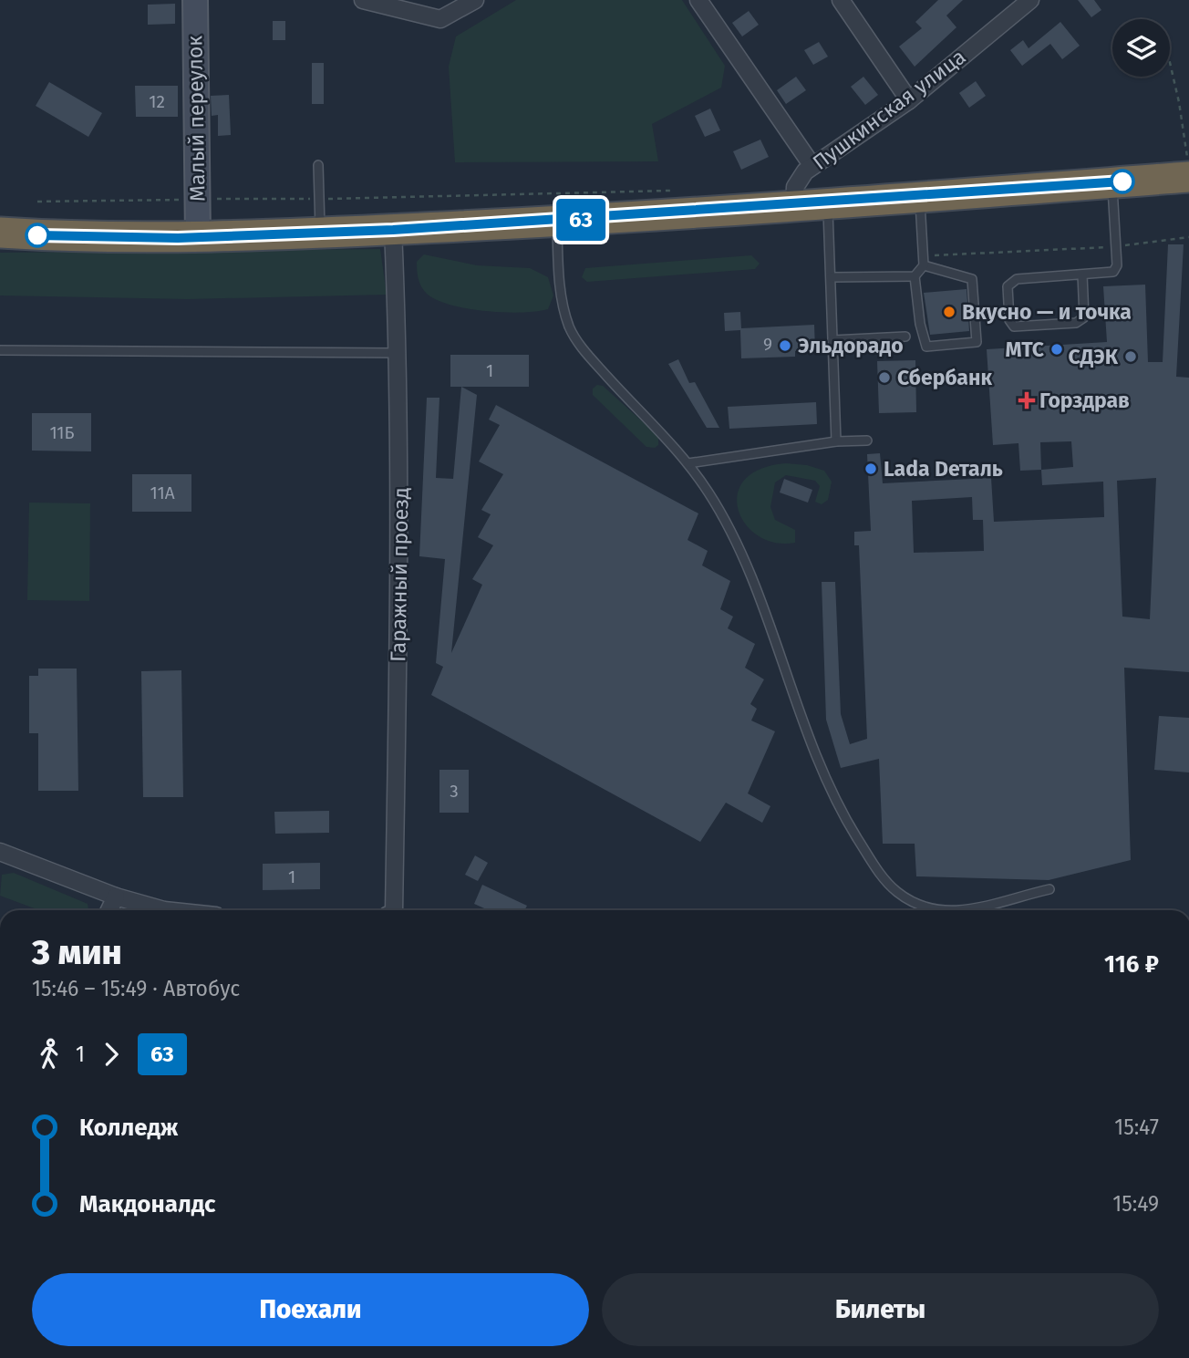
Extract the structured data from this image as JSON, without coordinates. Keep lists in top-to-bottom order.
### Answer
{
  "streets": {
    "street": ["Пушкинская улица", "Малый переулок", "Гаражный проезд"]
  },
  "places": {
    "other": [
      "Вкусно — и точка",
      "Эльдорадо",
      "МТС",
      "СДЭК",
      "Сбербанк",
      "Lada Dеталь"
    ],
    "health": ["Горздрав"]
  },
  "lines": ["bus line 63"],
  "house_numbers": [
    "12",
    "9",
    "1",
    "11Б",
    "11А",
    "3",
    "1"
  ],
  "page": {
    "on_map": "63",
    "heading": ["3 мин", "15:46 – 15:49 · Автобус", "116 ₽"],
    "legs": ["1", "63"],
    "list": [
      {
        "name": "Колледж",
        "value": "15:47"
      },
      {
        "name": "Макдоналдс",
        "value": "15:49"
      }
    ],
    "buttons": ["Поехали", "Билеты"]
  }
}
